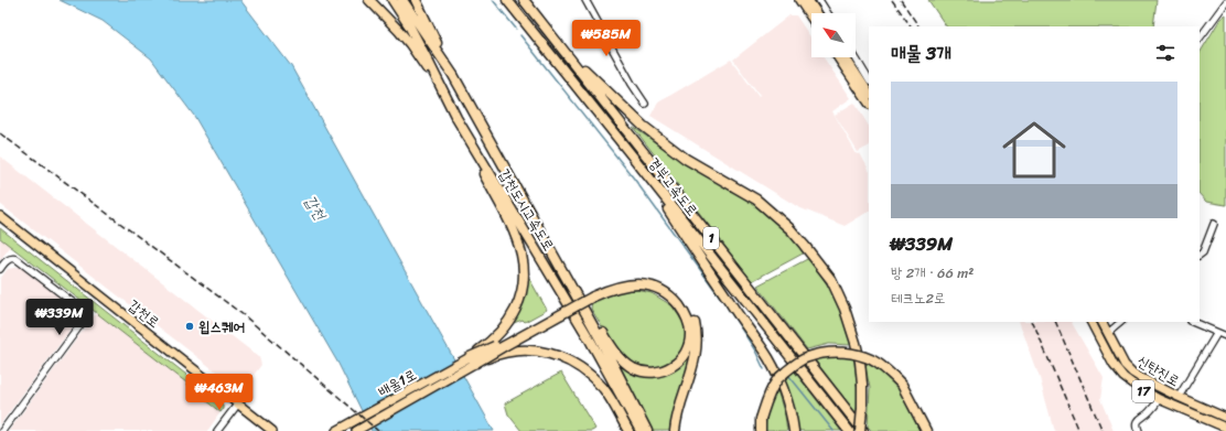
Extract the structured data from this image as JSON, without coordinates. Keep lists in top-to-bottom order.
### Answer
{
  "streets": {
    "highway": ["경부고속도로", "갑천도시고속도로", "1"],
    "main road": [
      "갑천로",
      "신탄진로",
      "배울1로",
      "17"
    ]
  },
  "water": ["갑천"],
  "places": ["윕스퀘어"],
  "north": "top left",
  "page": {
    "price": ["₩585M", "₩339M", "₩463M"],
    "heading": "매물 3개",
    "list": [
      {
        "name": "₩339M",
        "note": "방 2개 · 66 m² · 테크노2로"
      }
    ]
  }
}
